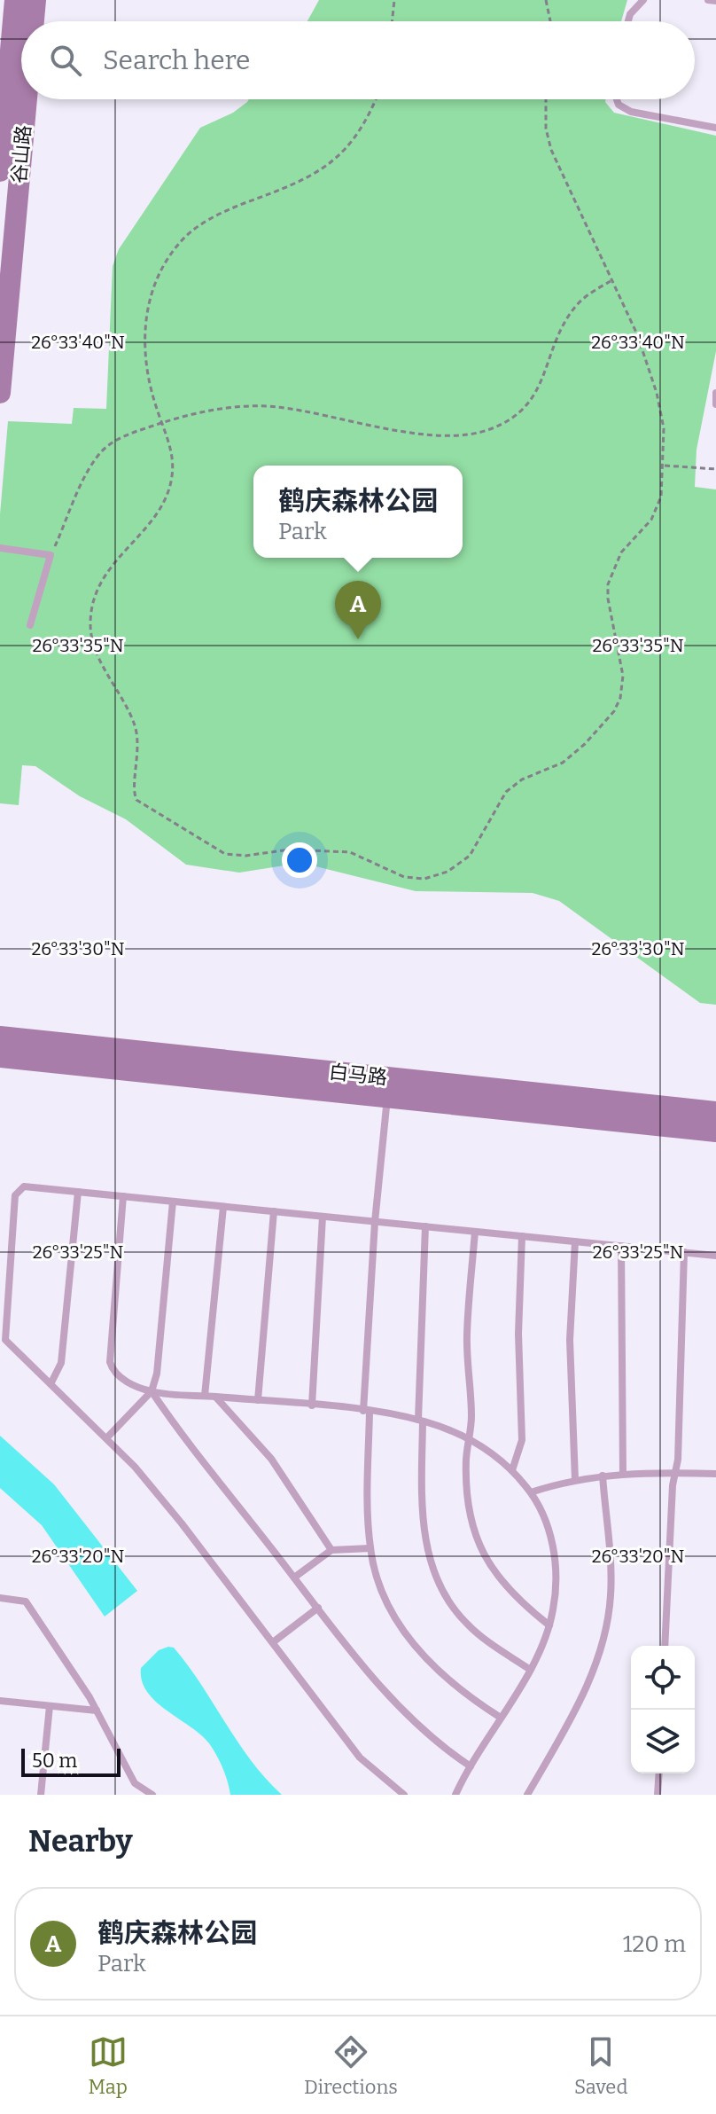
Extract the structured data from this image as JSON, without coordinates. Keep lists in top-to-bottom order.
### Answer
{
  "streets": {
    "street": ["谷山路", "白马路"]
  },
  "scale_bar": "50 m",
  "page": {
    "search": "Search here",
    "popup": ["鹤庆森林公园", "Park"],
    "pins": "A",
    "scale": "50 m",
    "heading": "Nearby",
    "list": [
      {
        "mark": "A",
        "name": "鹤庆森林公园",
        "note": "Park",
        "value": "120 m"
      }
    ],
    "nav": ["Map", "Directions", "Saved"]
  },
  "coordinates": [
    "26°33'40\"N",
    "26°33'35\"N",
    "26°33'30\"N",
    "26°33'25\"N",
    "26°33'20\"N"
  ]
}
